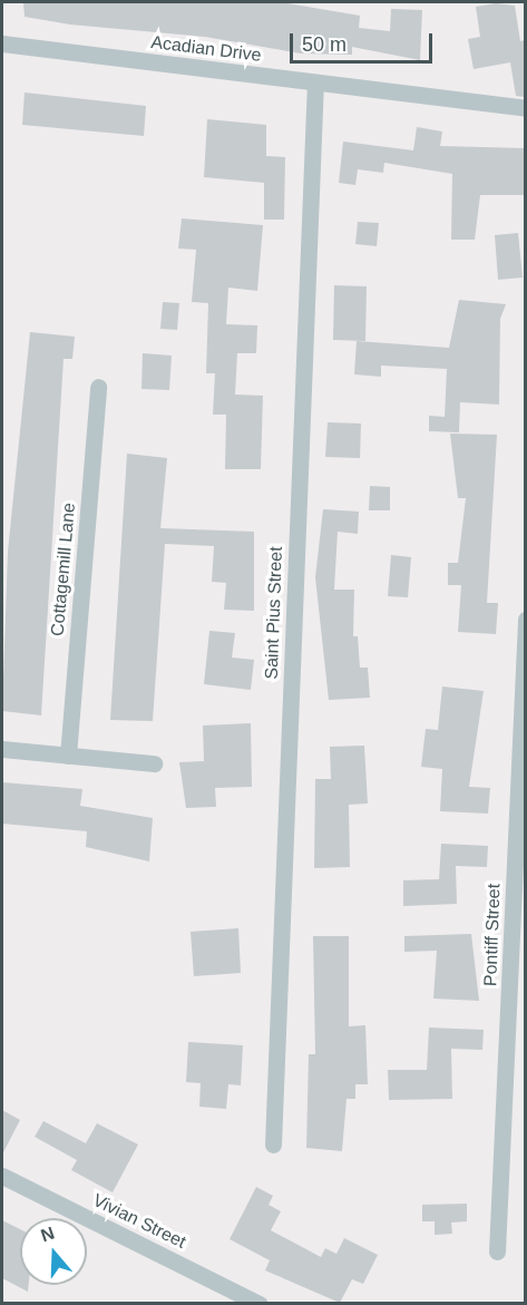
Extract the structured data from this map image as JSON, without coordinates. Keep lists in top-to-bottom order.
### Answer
{
  "streets": {
    "street": [
      "Acadian Drive",
      "Cottagemill Lane",
      "Saint Pius Street",
      "Pontiff Street",
      "Vivian Street"
    ]
  },
  "crossings": [
    ["Acadian Drive", "Saint Pius Street"]
  ],
  "scale_bar": "50 m",
  "north": "top"
}
